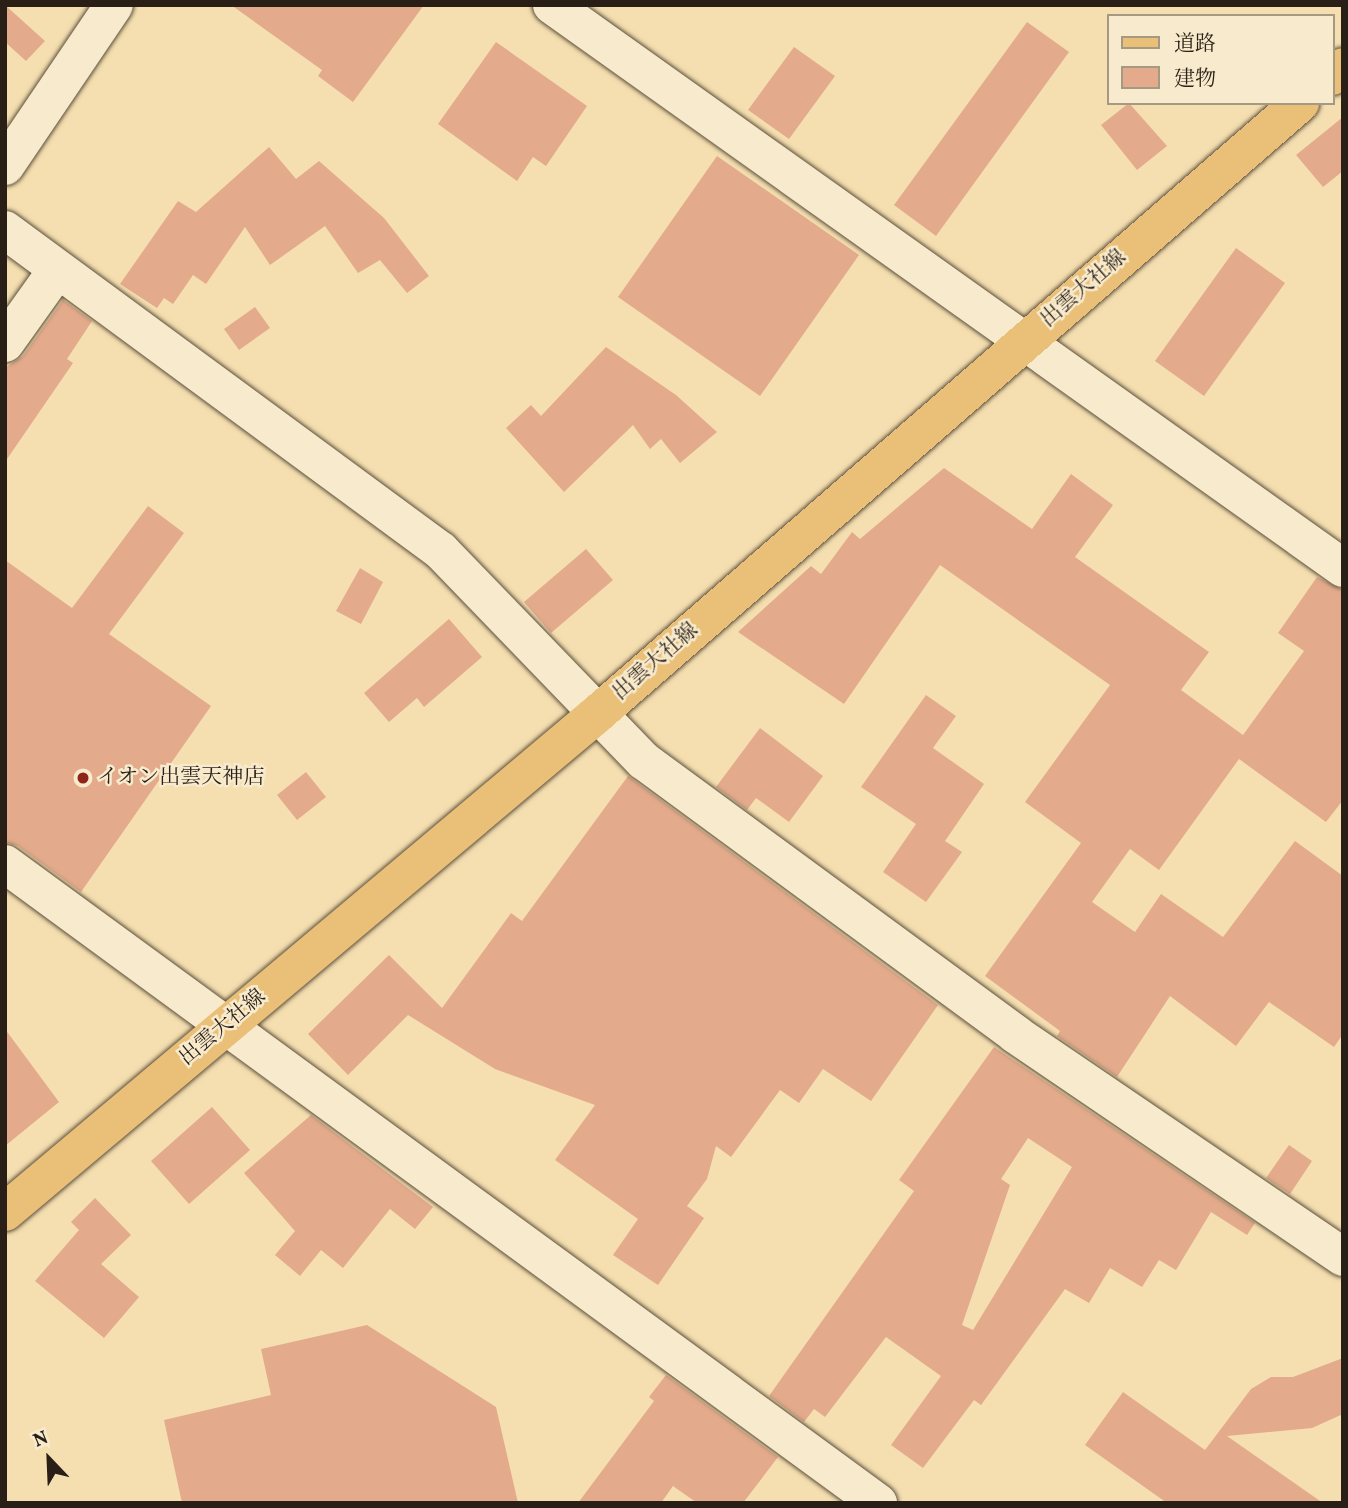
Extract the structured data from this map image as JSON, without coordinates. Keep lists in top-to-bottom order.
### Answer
{
  "streets": {
    "main road": ["出雲大社線"]
  },
  "places": ["イオン出雲天神店"],
  "legend": ["道路", "建物"],
  "north": "top left"
}
